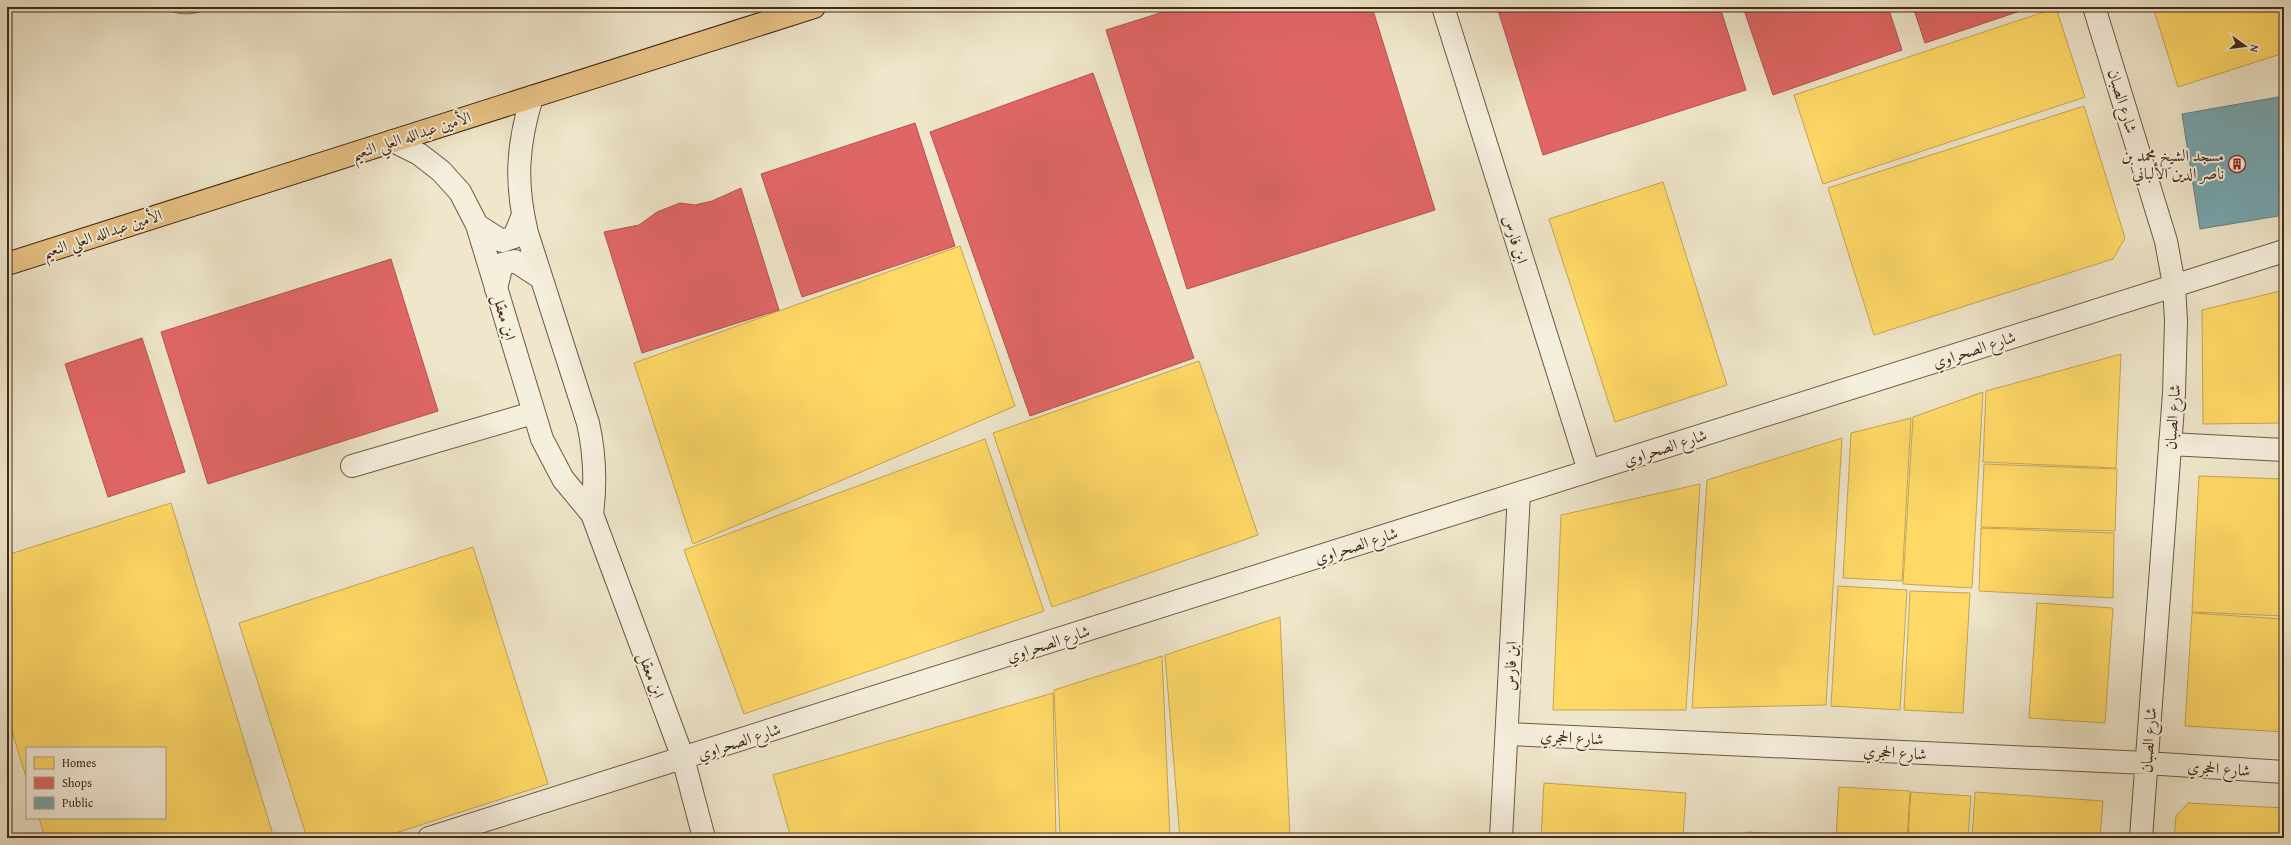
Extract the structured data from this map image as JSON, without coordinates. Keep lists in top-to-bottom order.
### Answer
{
  "streets": {
    "main road": ["الأمين عبدالله العلي النعيم"],
    "street": [
      "شارع الصبان",
      "ابن فارس",
      "ابن معقل",
      "شارع الصحراوي",
      "شارع الحجري"
    ]
  },
  "crossings": [
    ["شارع الصبان", "شارع الصحراوي"],
    ["شارع الصبان", "شارع الحجري"],
    ["الأمين عبدالله العلي النعيم", "ابن معقل"],
    ["ابن فارس", "شارع الصحراوي"],
    ["ابن فارس", "شارع الحجري"],
    ["ابن معقل", "شارع الصحراوي"]
  ],
  "places": {
    "building": ["مسجد الشيخ محمد بن ناصر الدين الألباني"]
  },
  "legend": ["Homes", "Shops", "Public"],
  "north": "right"
}
